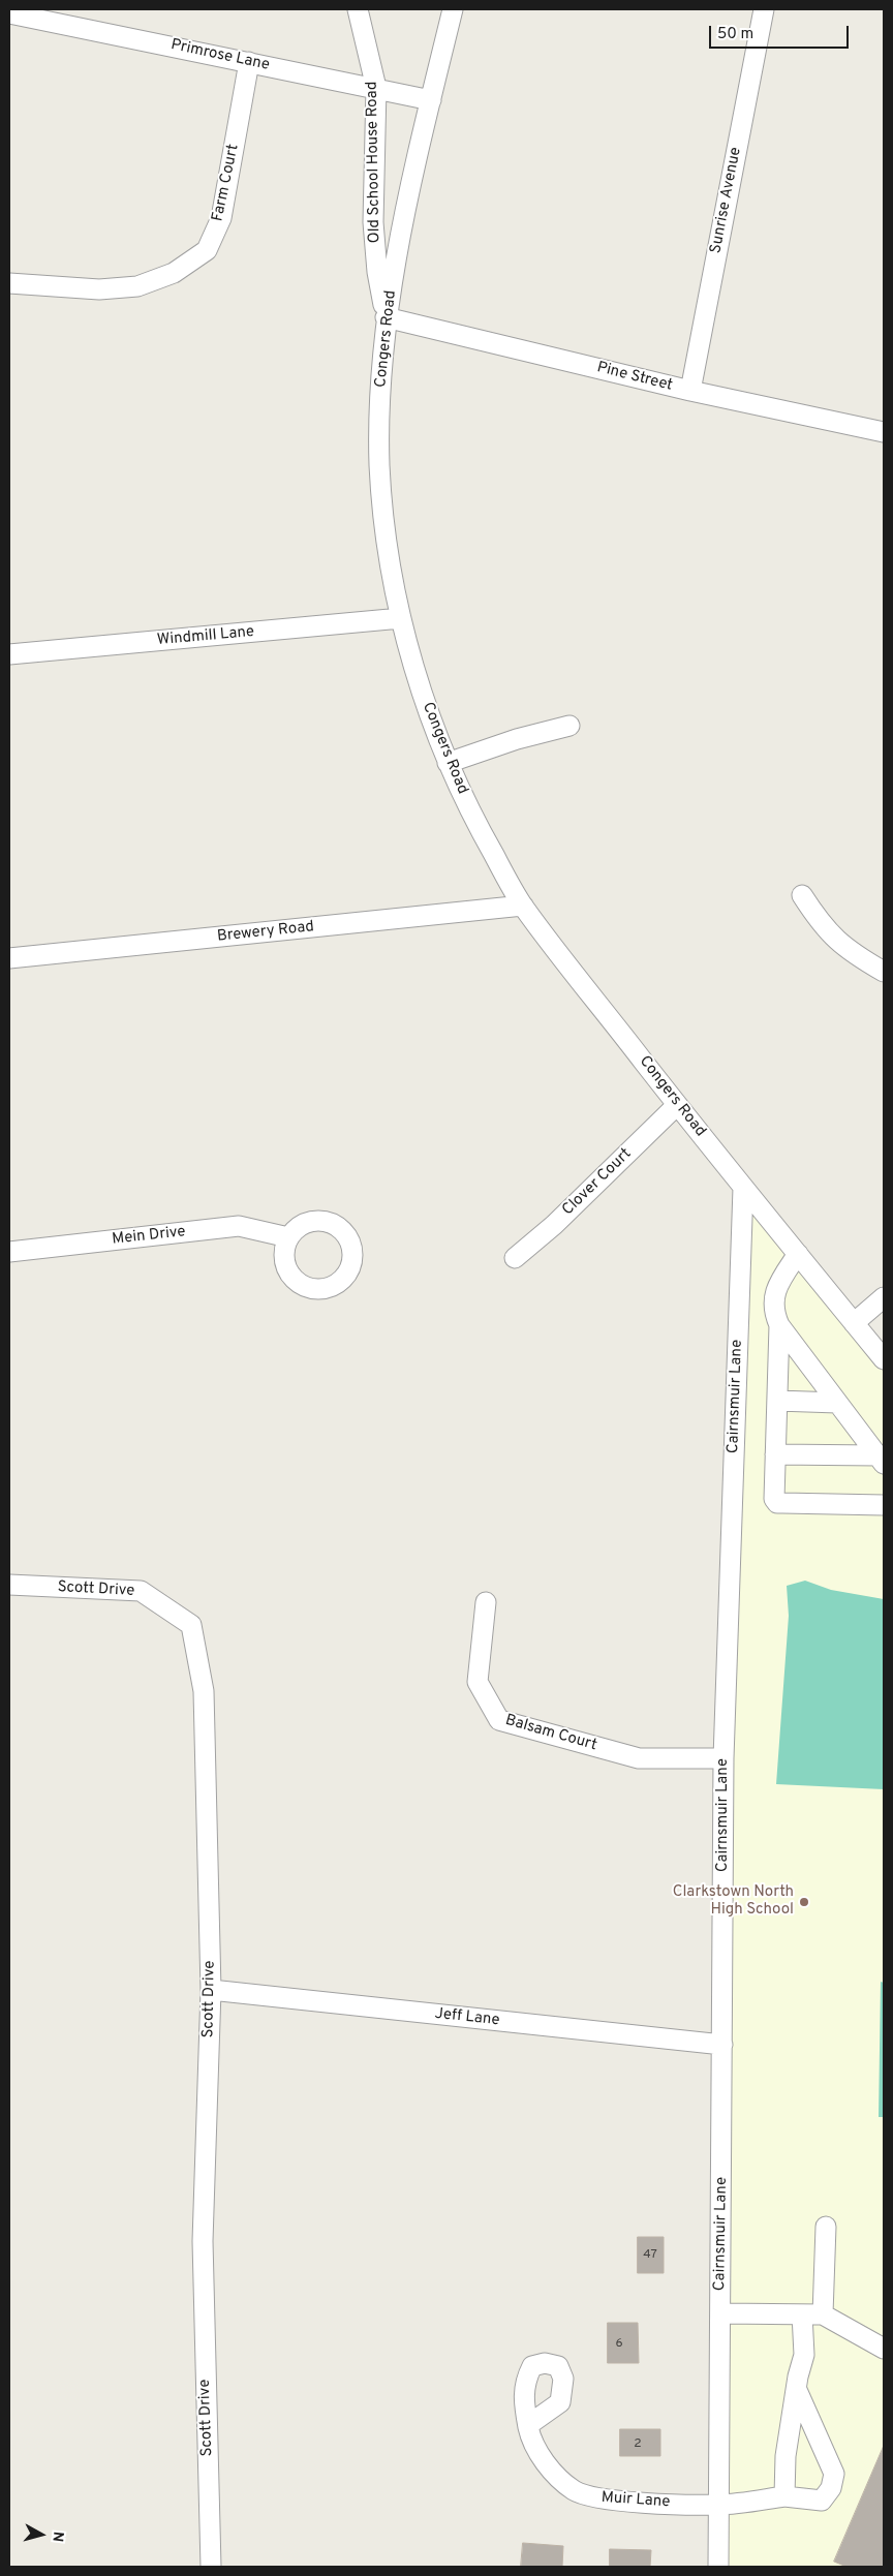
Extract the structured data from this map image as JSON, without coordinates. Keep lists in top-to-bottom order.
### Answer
{
  "streets": {
    "street": [
      "Primrose Lane",
      "Old School House Road",
      "Farm Court",
      "Sunrise Avenue",
      "Congers Road",
      "Pine Street",
      "Windmill Lane",
      "Brewery Road",
      "Clover Court",
      "Mein Drive",
      "Cairnsmuir Lane",
      "Scott Drive",
      "Balsam Court",
      "Jeff Lane",
      "Muir Lane"
    ]
  },
  "crossings": [
    ["Primrose Lane", "Old School House Road"],
    ["Primrose Lane", "Farm Court"],
    ["Primrose Lane", "Congers Road"],
    ["Old School House Road", "Congers Road"],
    ["Old School House Road", "Pine Street"],
    ["Sunrise Avenue", "Pine Street"],
    ["Congers Road", "Pine Street"],
    ["Congers Road", "Windmill Lane"],
    ["Congers Road", "Brewery Road"],
    ["Congers Road", "Clover Court"],
    ["Congers Road", "Cairnsmuir Lane"],
    ["Cairnsmuir Lane", "Balsam Court"],
    ["Cairnsmuir Lane", "Jeff Lane"],
    ["Cairnsmuir Lane", "Muir Lane"],
    ["Scott Drive", "Jeff Lane"]
  ],
  "places": ["Clarkstown North High School"],
  "house_numbers": ["47", "6", "2"],
  "scale_bar": "50 m",
  "north": "right"
}
